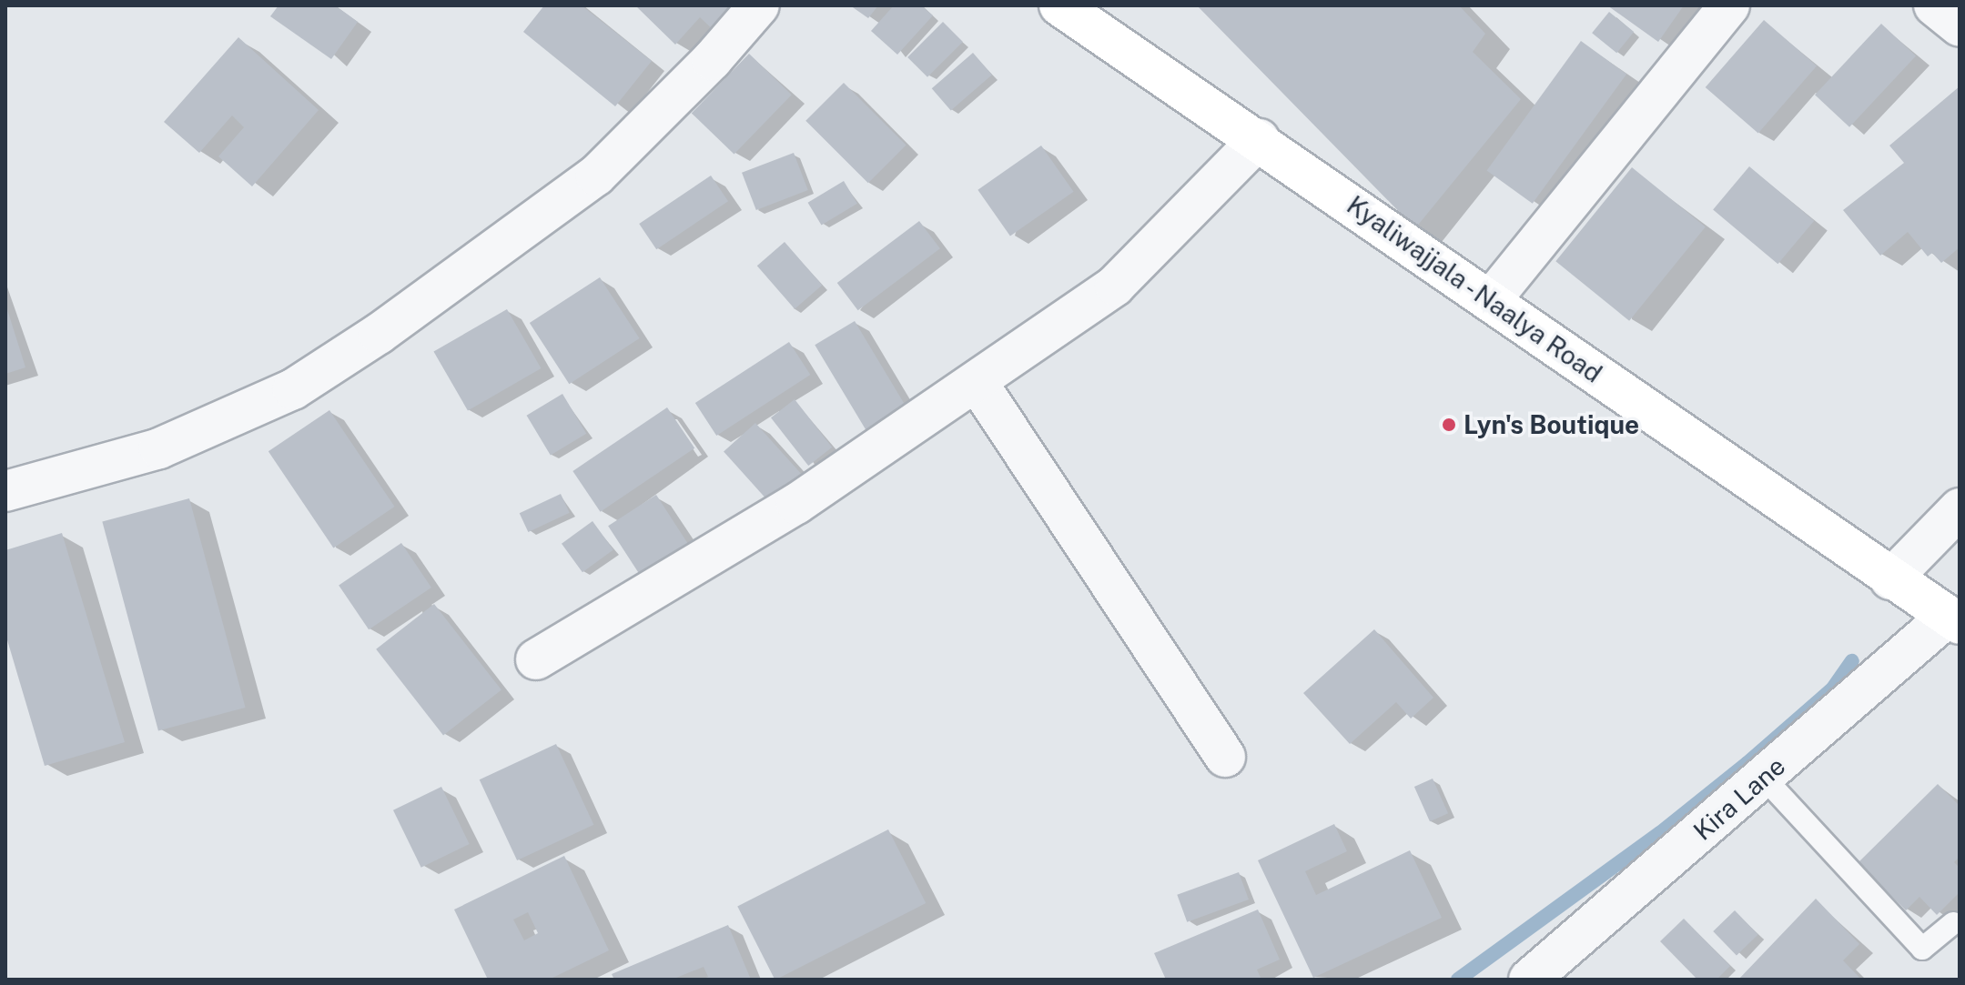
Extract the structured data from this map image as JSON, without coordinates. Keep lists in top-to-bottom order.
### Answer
{
  "streets": {
    "main road": ["Kyaliwajjala - Naalya Road"],
    "street": ["Kira Lane"]
  },
  "crossings": [
    ["Kyaliwajjala - Naalya Road", "Kira Lane"]
  ],
  "places": ["Lyn's Boutique"]
}
